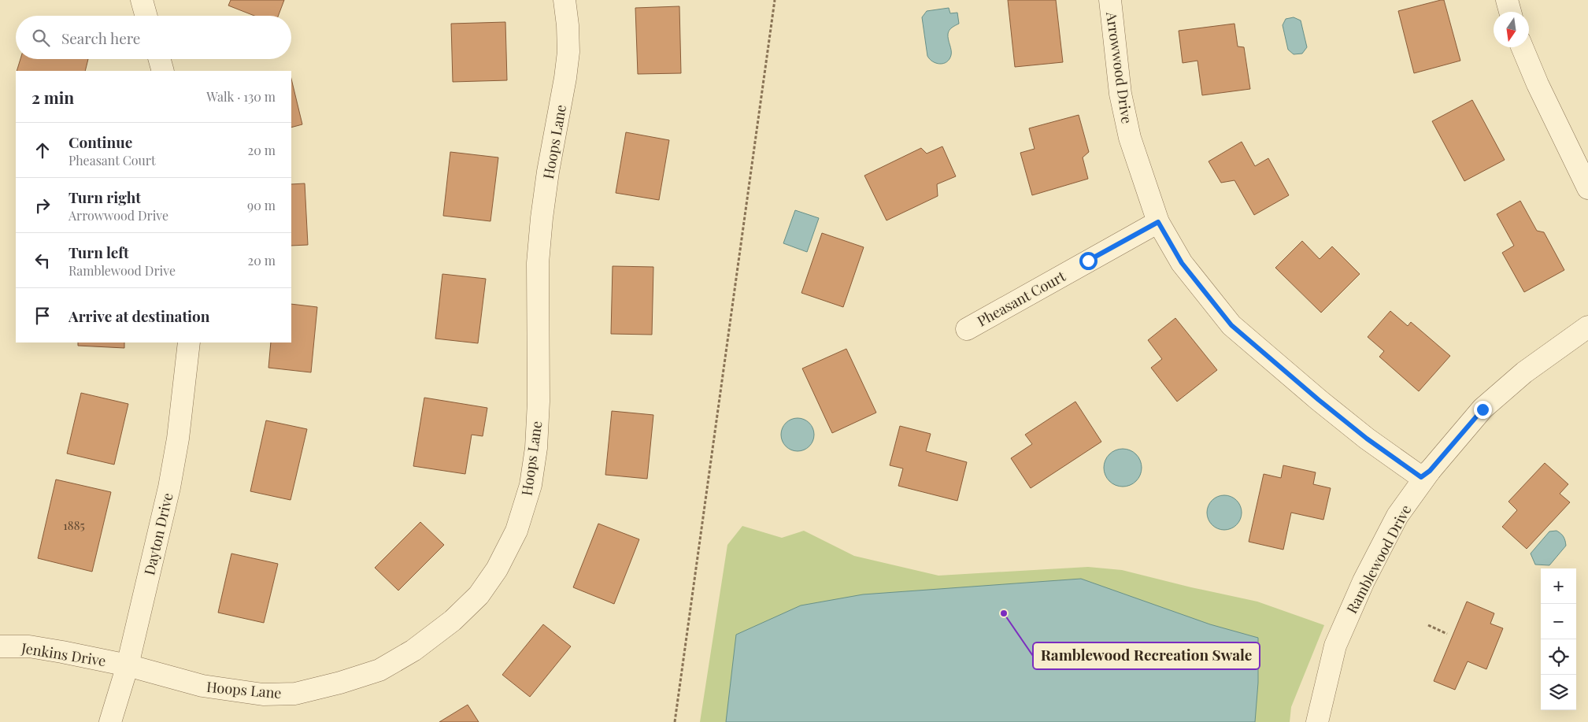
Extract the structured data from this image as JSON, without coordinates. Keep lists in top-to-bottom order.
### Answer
{
  "streets": {
    "street": [
      "Arrowwood Drive",
      "Hoops Lane",
      "Pheasant Court",
      "Dayton Drive",
      "Ramblewood Drive",
      "Jenkins Drive"
    ]
  },
  "crossings": [
    ["Arrowwood Drive", "Pheasant Court"],
    ["Arrowwood Drive", "Ramblewood Drive"],
    ["Hoops Lane", "Dayton Drive"],
    ["Hoops Lane", "Jenkins Drive"],
    ["Dayton Drive", "Jenkins Drive"]
  ],
  "places": ["Ramblewood Recreation Swale"],
  "house_numbers": ["1885"],
  "north": "bottom",
  "page": {
    "search": "Search here",
    "heading": ["2 min", "Walk · 130 m"],
    "list": [
      ["Continue", "Pheasant Court", "20 m"],
      ["Turn right", "Arrowwood Drive", "90 m"],
      ["Turn left", "Ramblewood Drive", "20 m"],
      "Arrive at destination"
    ],
    "map_buttons": ["+", "−"]
  }
}
